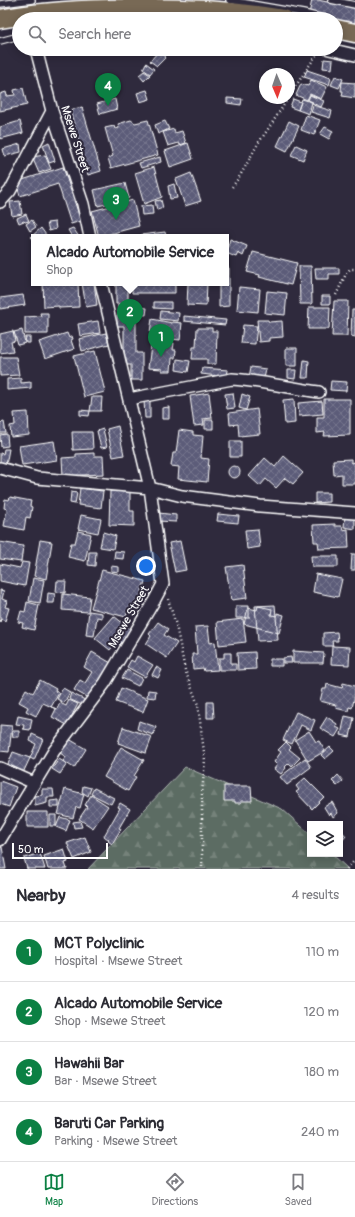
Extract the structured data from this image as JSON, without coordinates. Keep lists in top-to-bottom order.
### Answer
{
  "streets": {
    "street": ["Msewe Street"]
  },
  "scale_bar": "50 m",
  "north": "bottom",
  "page": {
    "search": "Search here",
    "pins": [
      "4",
      "3",
      "2",
      "1"
    ],
    "popup": ["Alcado Automobile Service", "Shop"],
    "scale": "50 m",
    "heading": ["Nearby", "4 results"],
    "list": [
      {
        "mark": "1",
        "name": "MCT Polyclinic",
        "note": "Hospital · Msewe Street",
        "value": "110 m"
      },
      {
        "mark": "2",
        "name": "Alcado Automobile Service",
        "note": "Shop · Msewe Street",
        "value": "120 m"
      },
      {
        "mark": "3",
        "name": "Hawahii Bar",
        "note": "Bar · Msewe Street",
        "value": "180 m"
      },
      {
        "mark": "4",
        "name": "Baruti Car Parking",
        "note": "Parking · Msewe Street",
        "value": "240 m"
      }
    ],
    "nav": ["Map", "Directions", "Saved"]
  }
}
